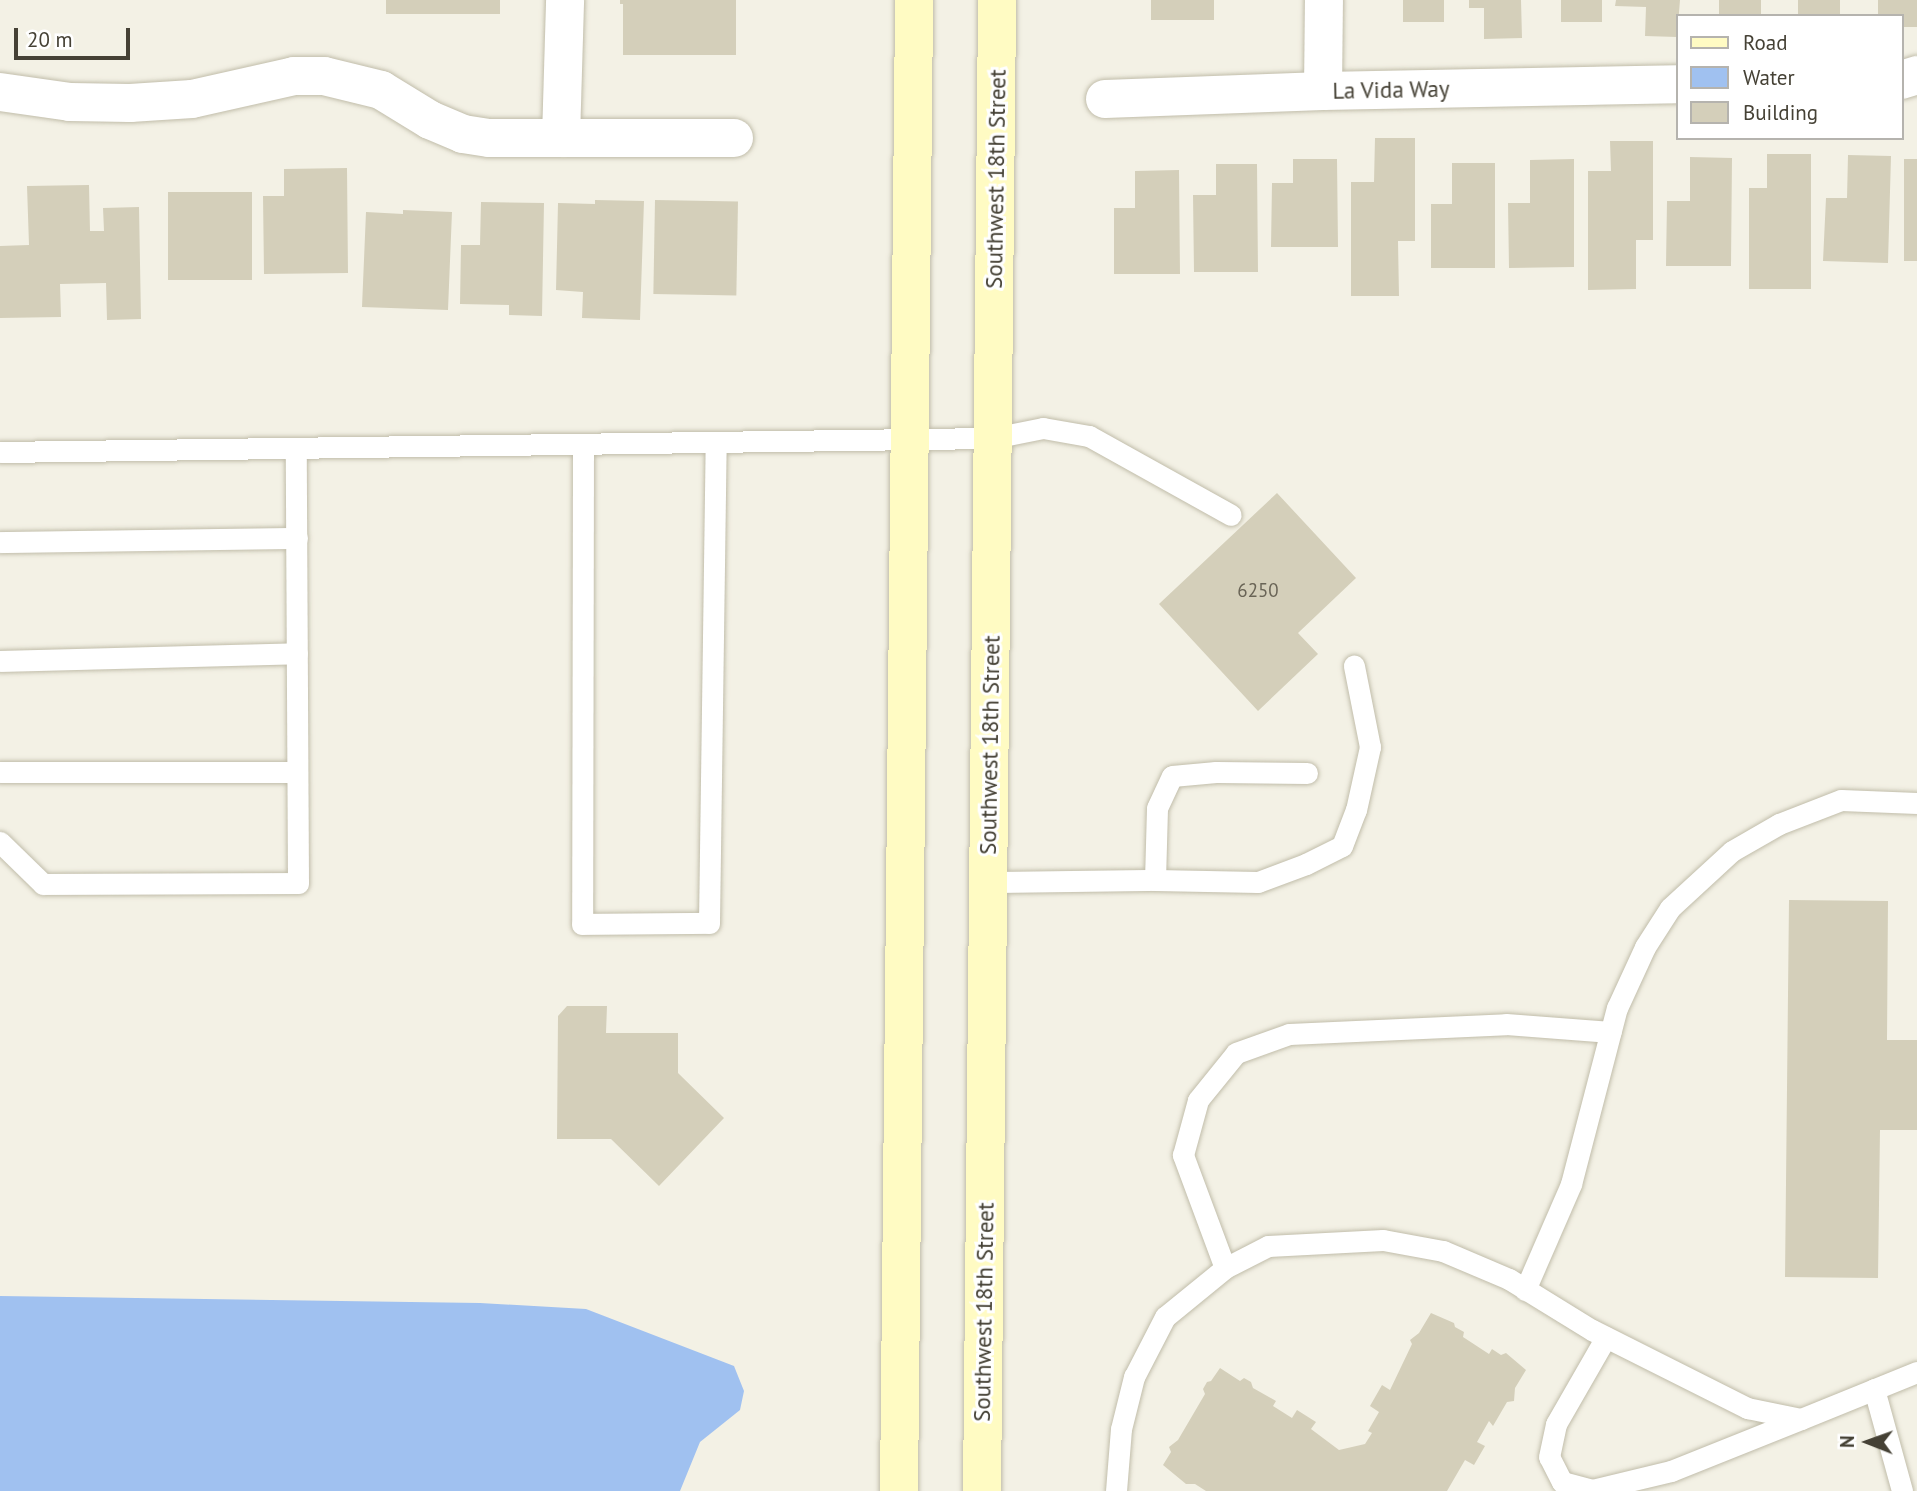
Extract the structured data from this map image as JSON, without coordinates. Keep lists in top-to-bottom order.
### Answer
{
  "streets": {
    "main road": ["Southwest 18th Street"],
    "street": ["La Vida Way"]
  },
  "house_numbers": ["6250"],
  "legend": ["Road", "Water", "Building"],
  "scale_bar": "20 m",
  "north": "left"
}
